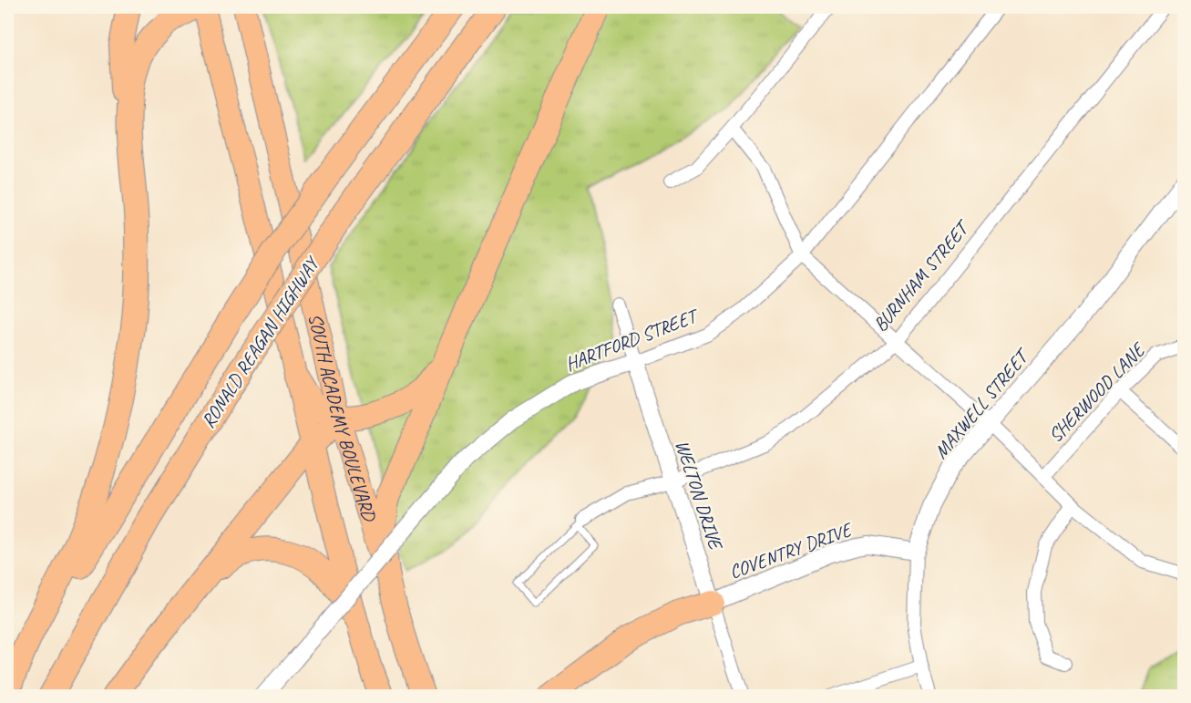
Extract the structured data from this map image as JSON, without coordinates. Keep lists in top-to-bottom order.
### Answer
{
  "streets": {
    "highway": ["RONALD REAGAN HIGHWAY", "SOUTH ACADEMY BOULEVARD"],
    "street": [
      "BURNHAM STREET",
      "HARTFORD STREET",
      "SHERWOOD LANE",
      "MAXWELL STREET",
      "WELTON DRIVE",
      "COVENTRY DRIVE"
    ]
  },
  "crossings": [
    ["BURNHAM STREET", "WELTON DRIVE"],
    ["HARTFORD STREET", "WELTON DRIVE"],
    ["MAXWELL STREET", "COVENTRY DRIVE"],
    ["WELTON DRIVE", "COVENTRY DRIVE"]
  ]
}
